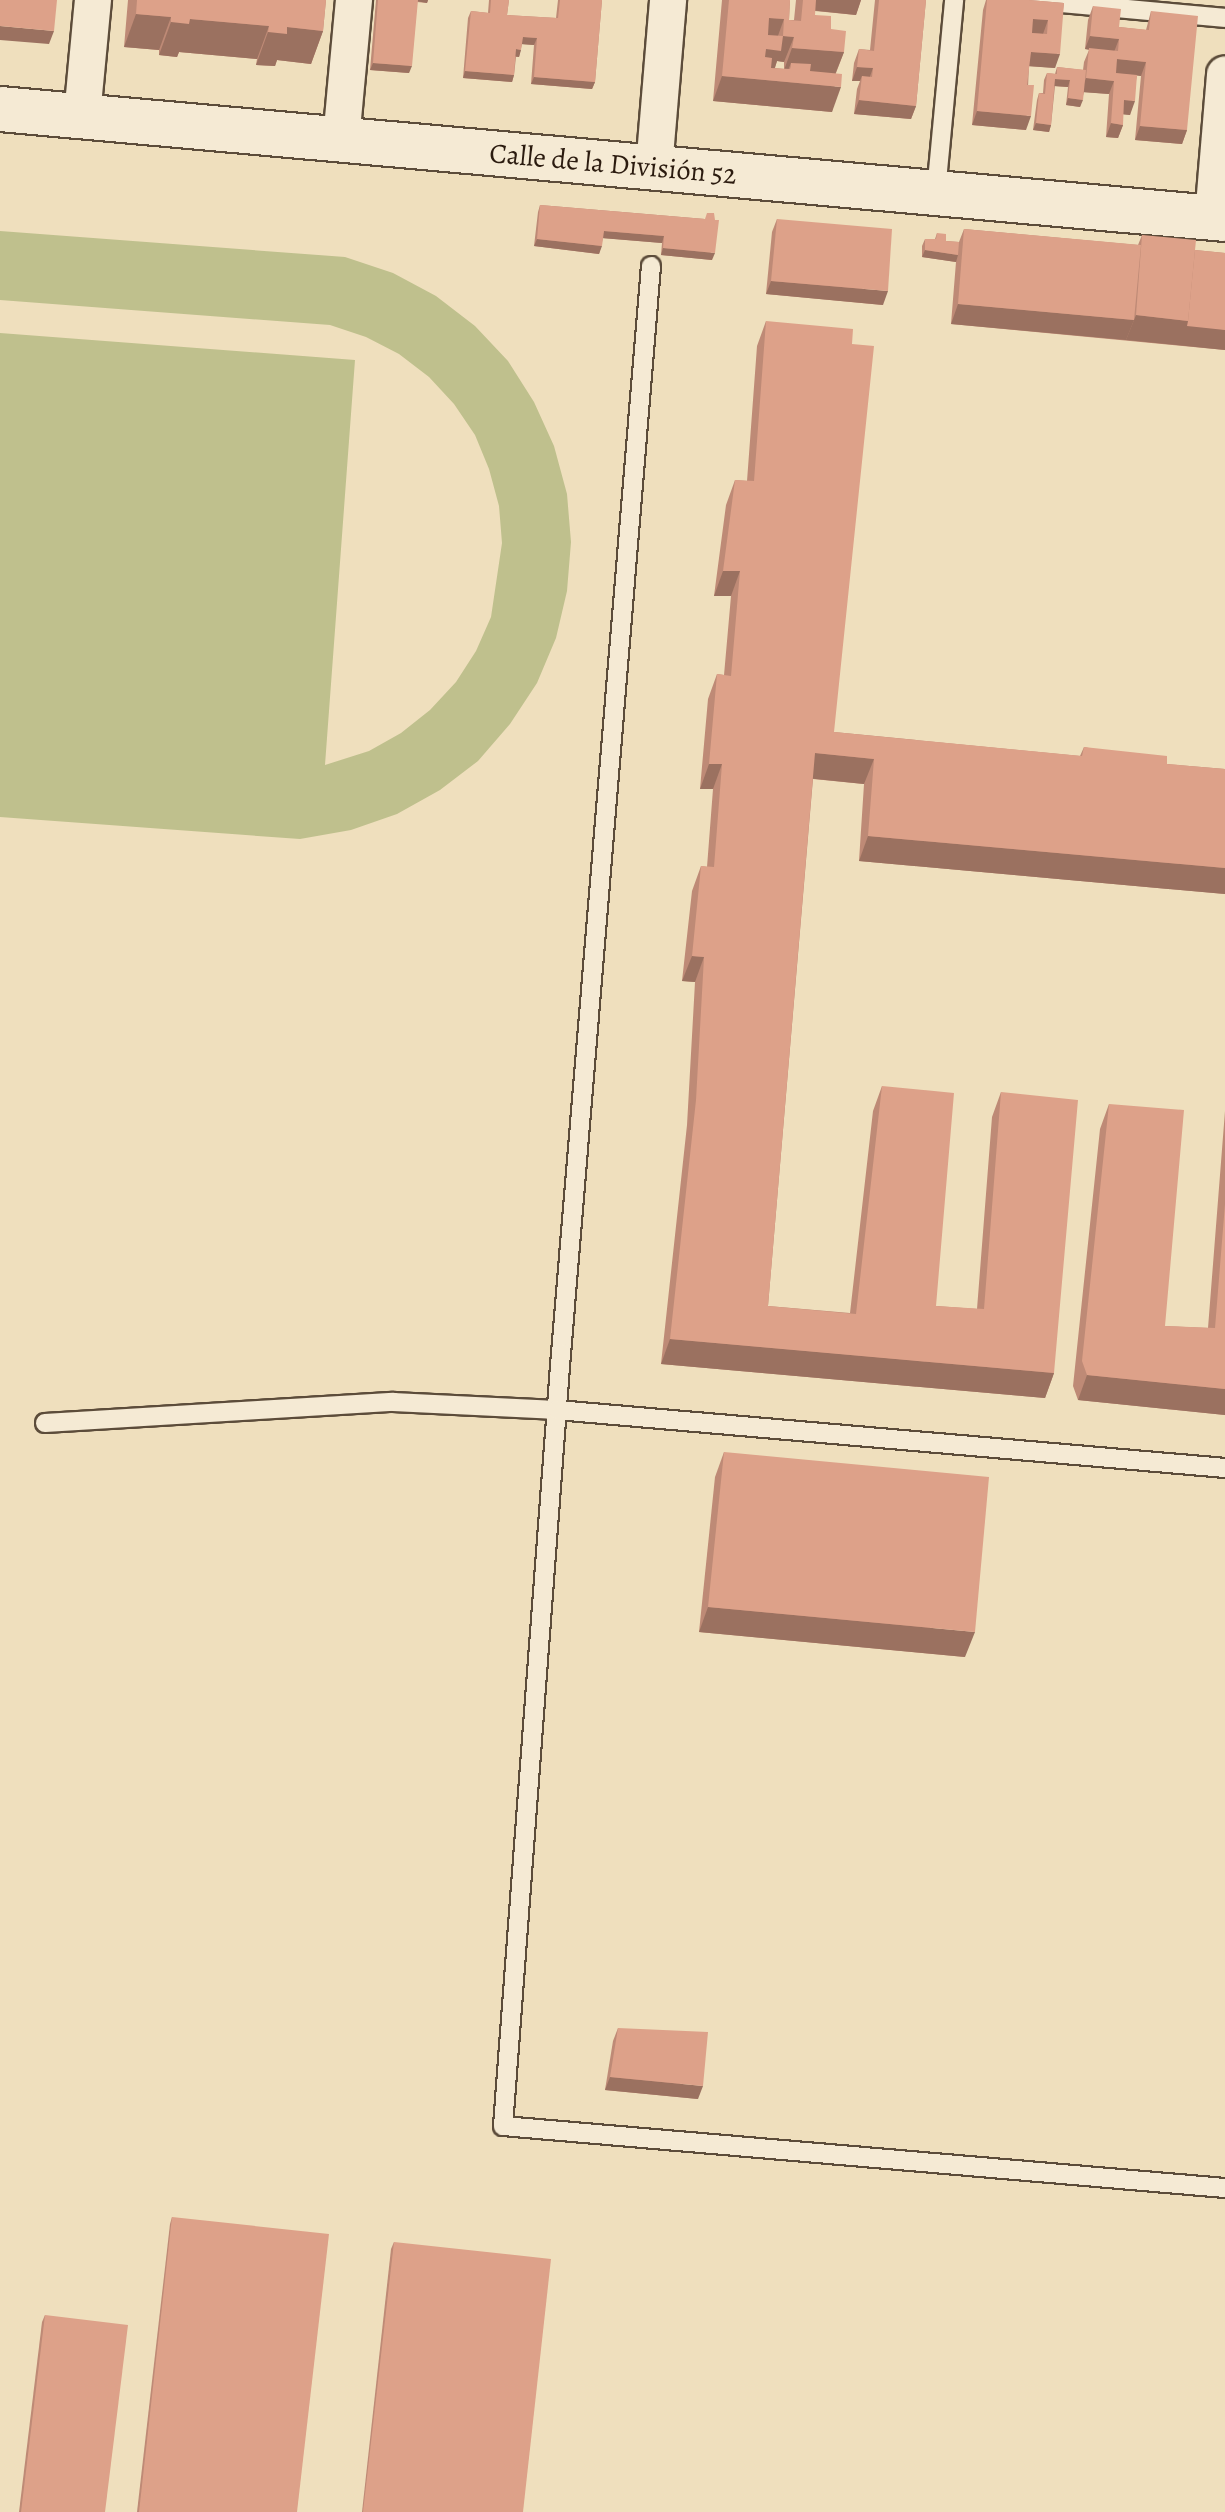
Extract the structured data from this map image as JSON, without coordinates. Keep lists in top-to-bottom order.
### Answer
{
  "streets": {
    "main road": ["Calle de la División 52"]
  }
}
